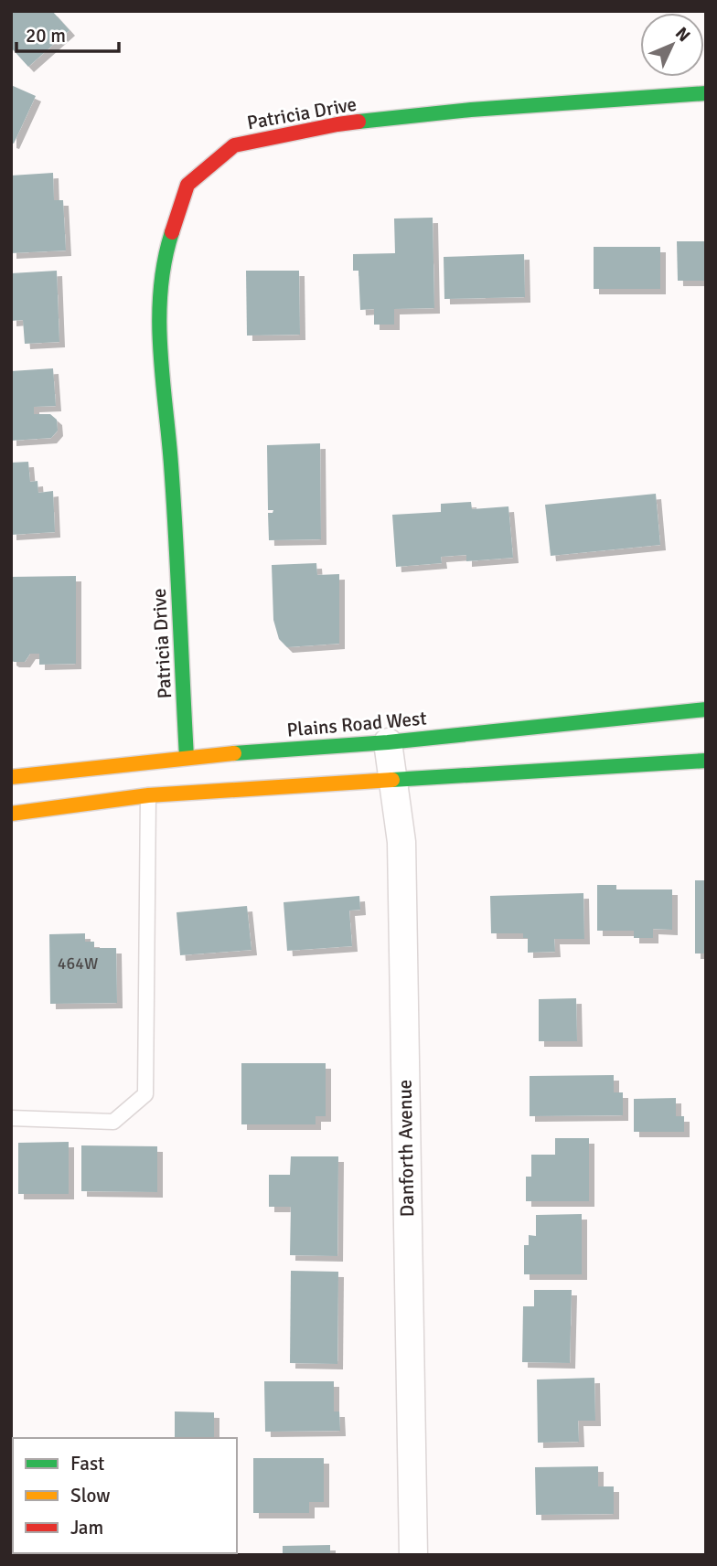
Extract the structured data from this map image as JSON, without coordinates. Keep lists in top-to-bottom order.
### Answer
{
  "streets": {
    "main road": ["Patricia Drive", "Plains Road West"],
    "street": ["Danforth Avenue"]
  },
  "crossings": [
    ["Patricia Drive", "Plains Road West"],
    ["Plains Road West", "Danforth Avenue"]
  ],
  "house_numbers": ["464W"],
  "legend": ["Fast", "Slow", "Jam"],
  "scale_bar": "20 m",
  "north": "top right"
}
